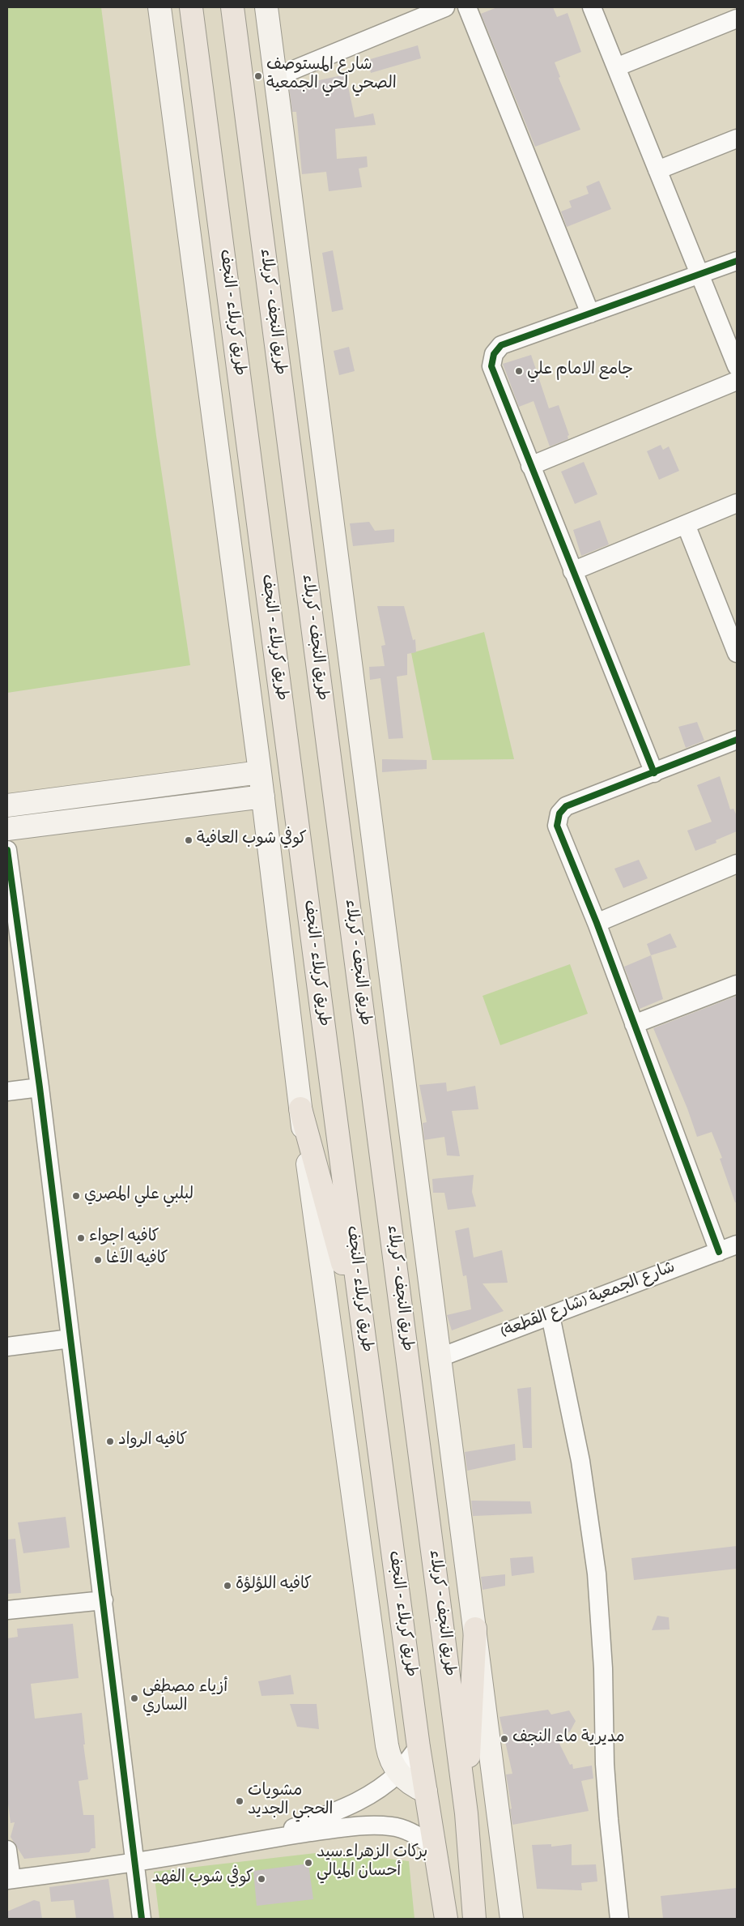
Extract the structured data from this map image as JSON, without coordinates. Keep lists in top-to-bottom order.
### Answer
{
  "streets": {
    "highway": ["طريق النجف - کربلاء", "طريق کربلاء - النجف"],
    "street": ["شارع الجمعية (شارع القطعة)"]
  },
  "places": [
    "شارع المستوصف الصحي لحي الجمعية",
    "جامع الامام علي",
    "كوفي شوب العافية",
    "لبلبي علي المصري",
    "كافيه اجواء",
    "كافيه الآغا",
    "كافيه الرواد",
    "كافيه اللؤلؤة",
    "أزياء مصطفى الساري",
    "مديرية ماء النجف",
    "مشويات الحجي الجديد",
    "بركات الزهراء.سيد أحسان الميالي",
    "كوفي شوب الفهد"
  ]
}
